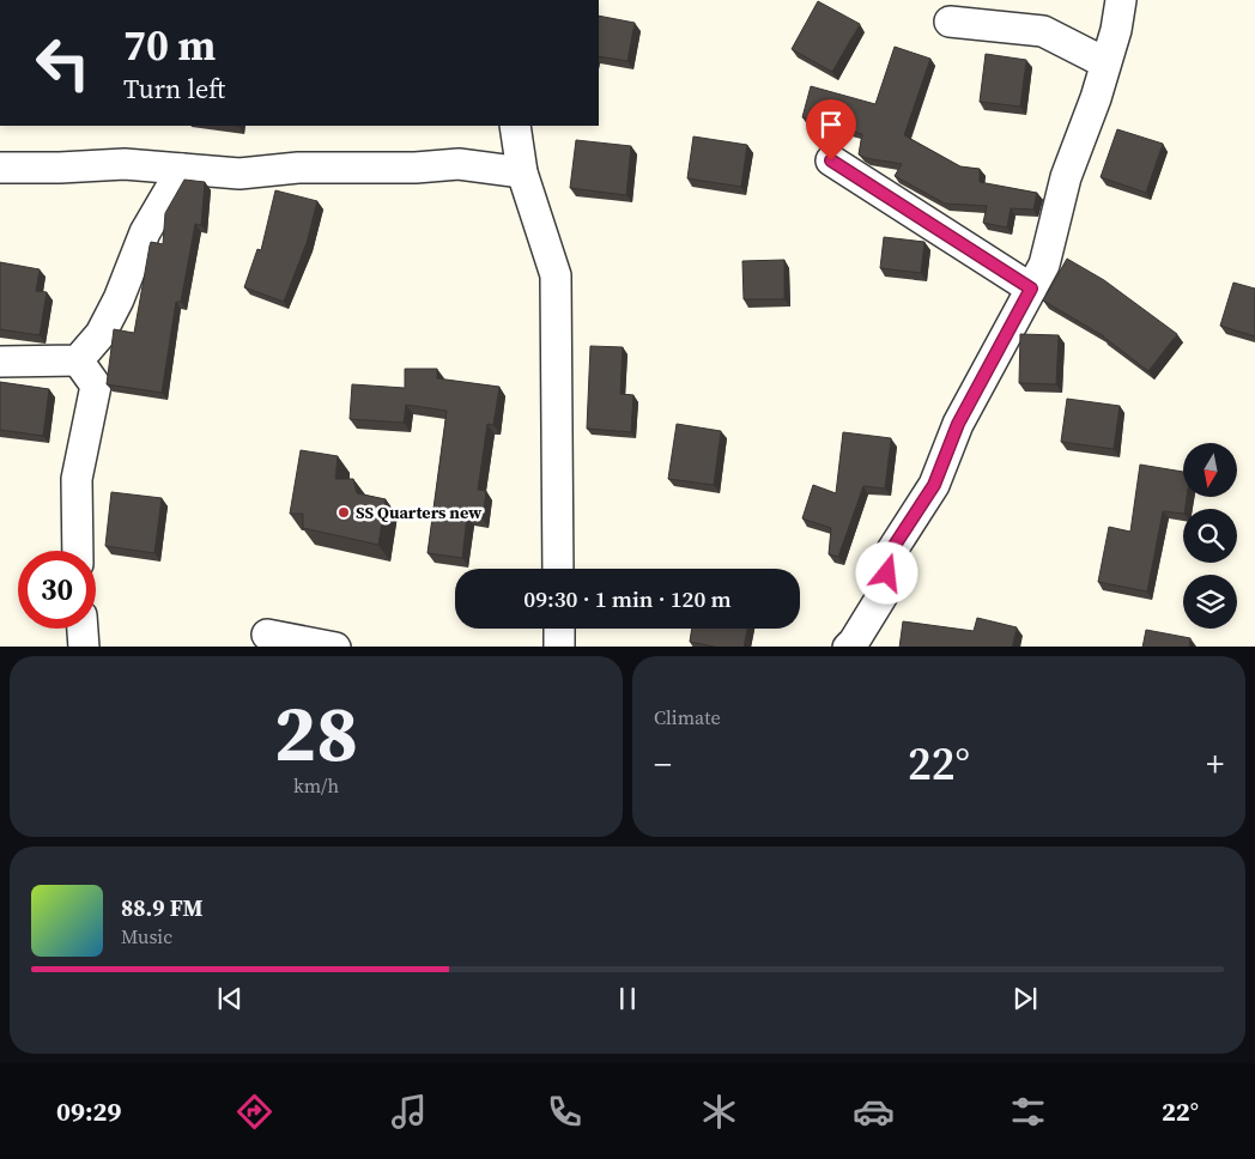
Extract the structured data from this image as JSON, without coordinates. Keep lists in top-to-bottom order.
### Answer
{
  "places": ["SS Quarters new"],
  "north": "bottom",
  "page": {
    "turn": ["70 m", "Turn left"],
    "limit": "30",
    "trip": "09:30 · 1 min · 120 m",
    "tile": [
      ["28", "km/h"],
      "Climate"
    ],
    "heat": ["−", "22°", "+"],
    "song": ["88.9 FM", "Music"],
    "tabs": ["09:29", "22°"]
  }
}
